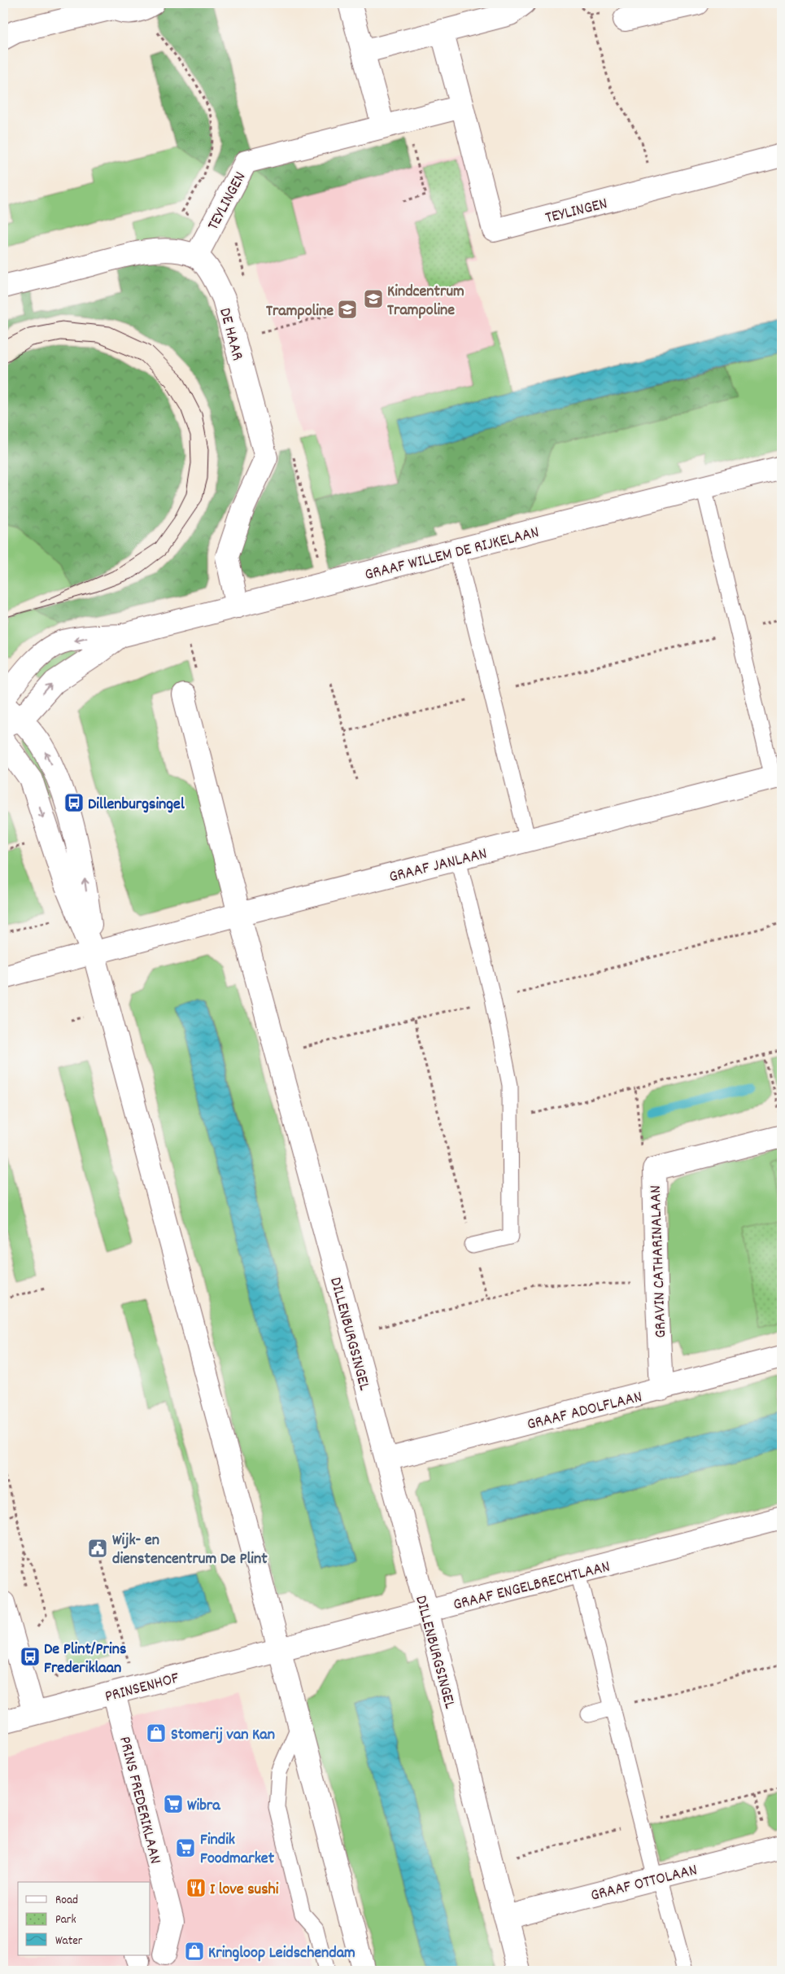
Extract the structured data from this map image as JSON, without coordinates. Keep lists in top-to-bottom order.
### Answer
{
  "streets": {
    "street": [
      "TEYLINGEN",
      "DE HAAR",
      "GRAAF WILLEM DE RIJKELAAN",
      "GRAAF JANLAAN",
      "GRAVIN CATHARINALAAN",
      "DILLENBURGSINGEL",
      "GRAAF ADOLFLAAN",
      "GRAAF ENGELBRECHTLAAN",
      "PRINSENHOF",
      "PRINS FREDERIKLAAN",
      "GRAAF OTTOLAAN"
    ]
  },
  "crossings": [
    ["TEYLINGEN", "DE HAAR"],
    ["DE HAAR", "GRAAF WILLEM DE RIJKELAAN"],
    ["GRAAF JANLAAN", "DILLENBURGSINGEL"],
    ["GRAVIN CATHARINALAAN", "GRAAF ADOLFLAAN"],
    ["DILLENBURGSINGEL", "GRAAF ADOLFLAAN"],
    ["DILLENBURGSINGEL", "GRAAF ENGELBRECHTLAAN"],
    ["DILLENBURGSINGEL", "GRAAF OTTOLAAN"],
    ["GRAAF ENGELBRECHTLAAN", "PRINSENHOF"],
    ["PRINSENHOF", "PRINS FREDERIKLAAN"]
  ],
  "places": {
    "school or university": ["Kindcentrum Trampoline", "Trampoline"],
    "bus stop": ["Dillenburgsingel", "De Plint/Prins Frederiklaan"],
    "public building": ["Wijk- en dienstencentrum De Plint"],
    "shop": ["Stomerij van Kan", "Kringloop Leidschendam"],
    "supermarket": ["Wibra", "Findik Foodmarket"],
    "restaurant": ["I love sushi"]
  },
  "legend": ["Road", "Park", "Water"]
}
